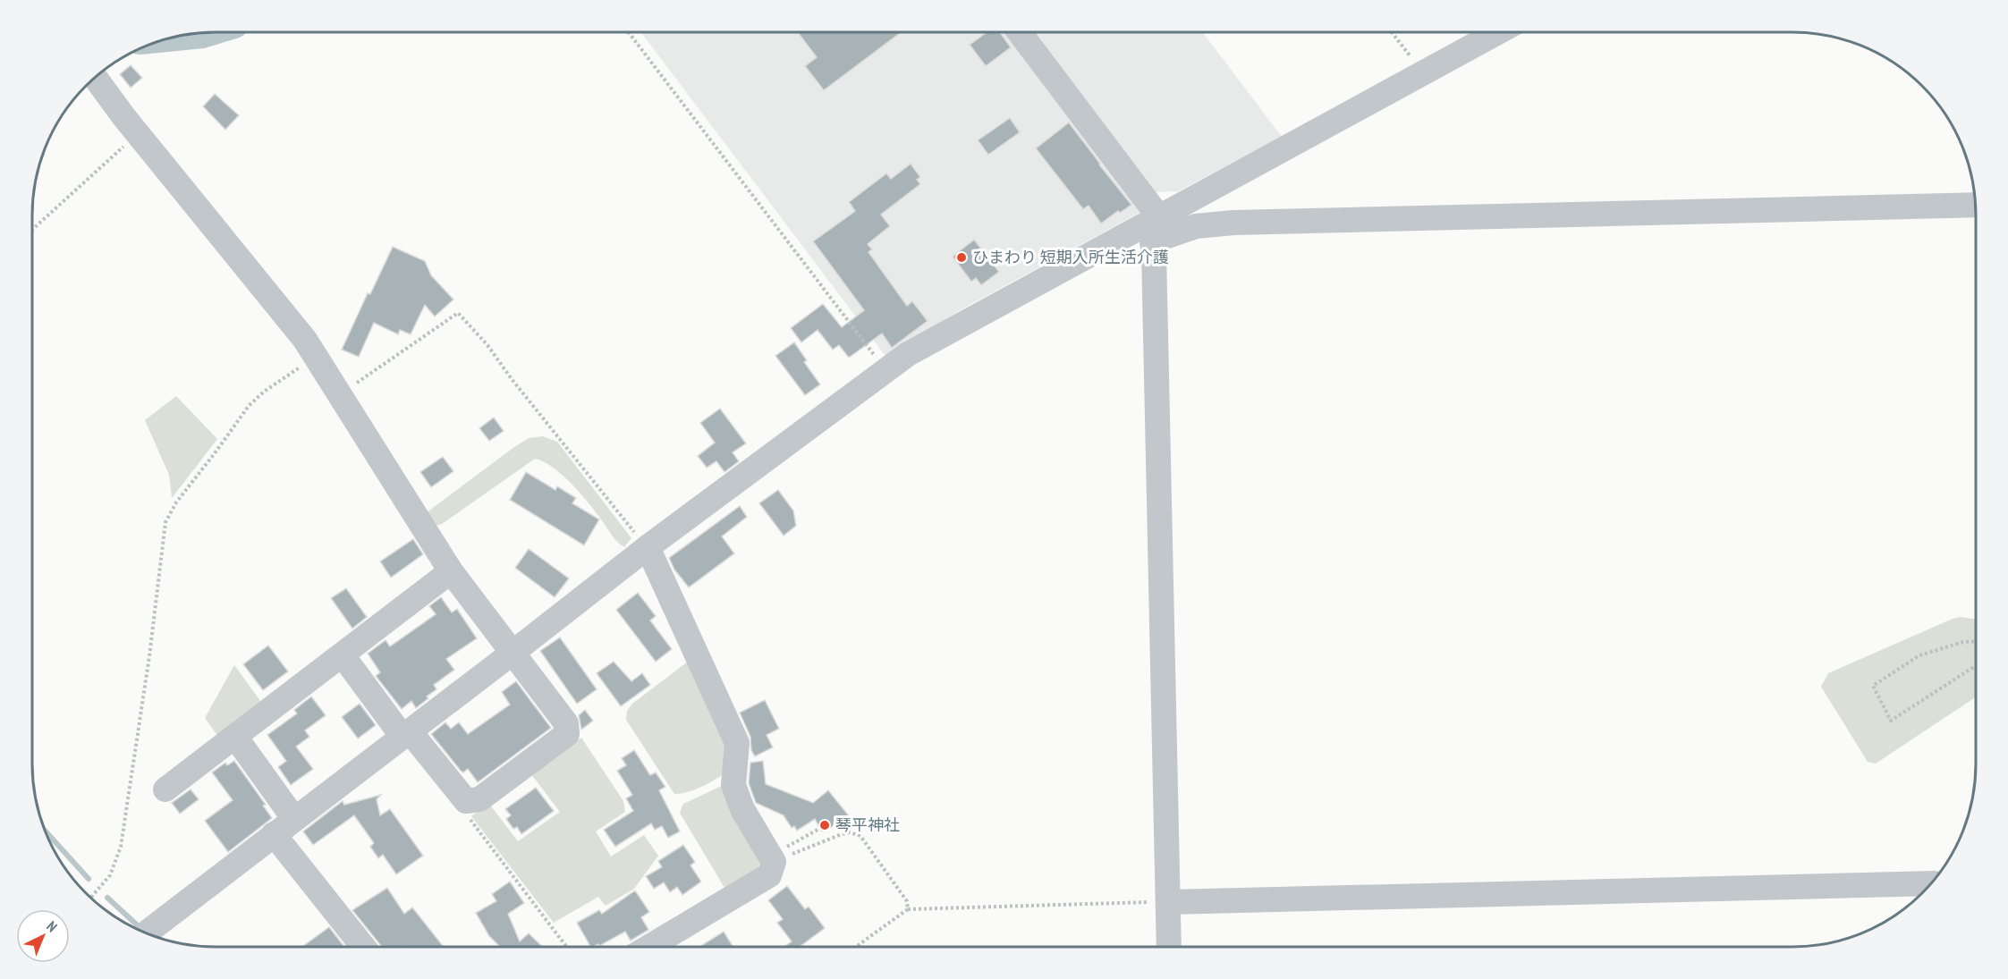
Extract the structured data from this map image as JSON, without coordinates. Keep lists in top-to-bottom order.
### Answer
{
  "places": ["ひまわり 短期入所生活介護", "琴平神社"],
  "north": "top right"
}
